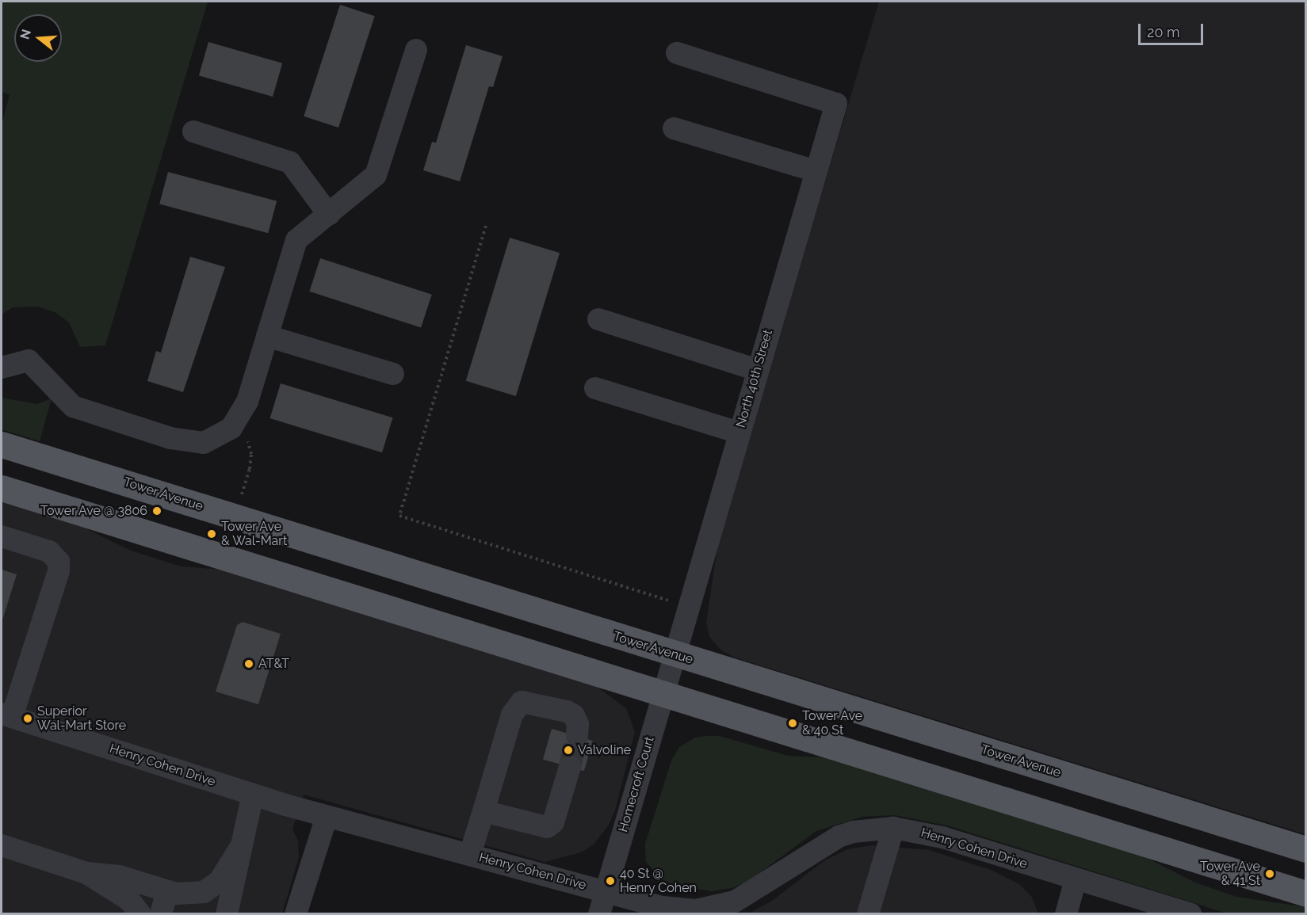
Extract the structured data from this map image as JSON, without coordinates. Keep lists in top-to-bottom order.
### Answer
{
  "streets": {
    "main road": ["Tower Avenue"],
    "street": ["North 40th Street", "Henry Cohen Drive", "Homecroft Court"]
  },
  "crossings": [
    ["North 40th Street", "Tower Avenue"],
    ["North 40th Street", "Homecroft Court"],
    ["Tower Avenue", "Homecroft Court"],
    ["Henry Cohen Drive", "Homecroft Court"]
  ],
  "places": [
    "Tower Ave @ 3806",
    "Tower Ave & Wal-Mart",
    "AT&T",
    "Superior Wal-Mart Store",
    "Tower Ave & 40 St",
    "Valvoline",
    "Tower Ave & 41 St",
    "40 St @ Henry Cohen"
  ],
  "scale_bar": "20 m",
  "north": "left"
}
